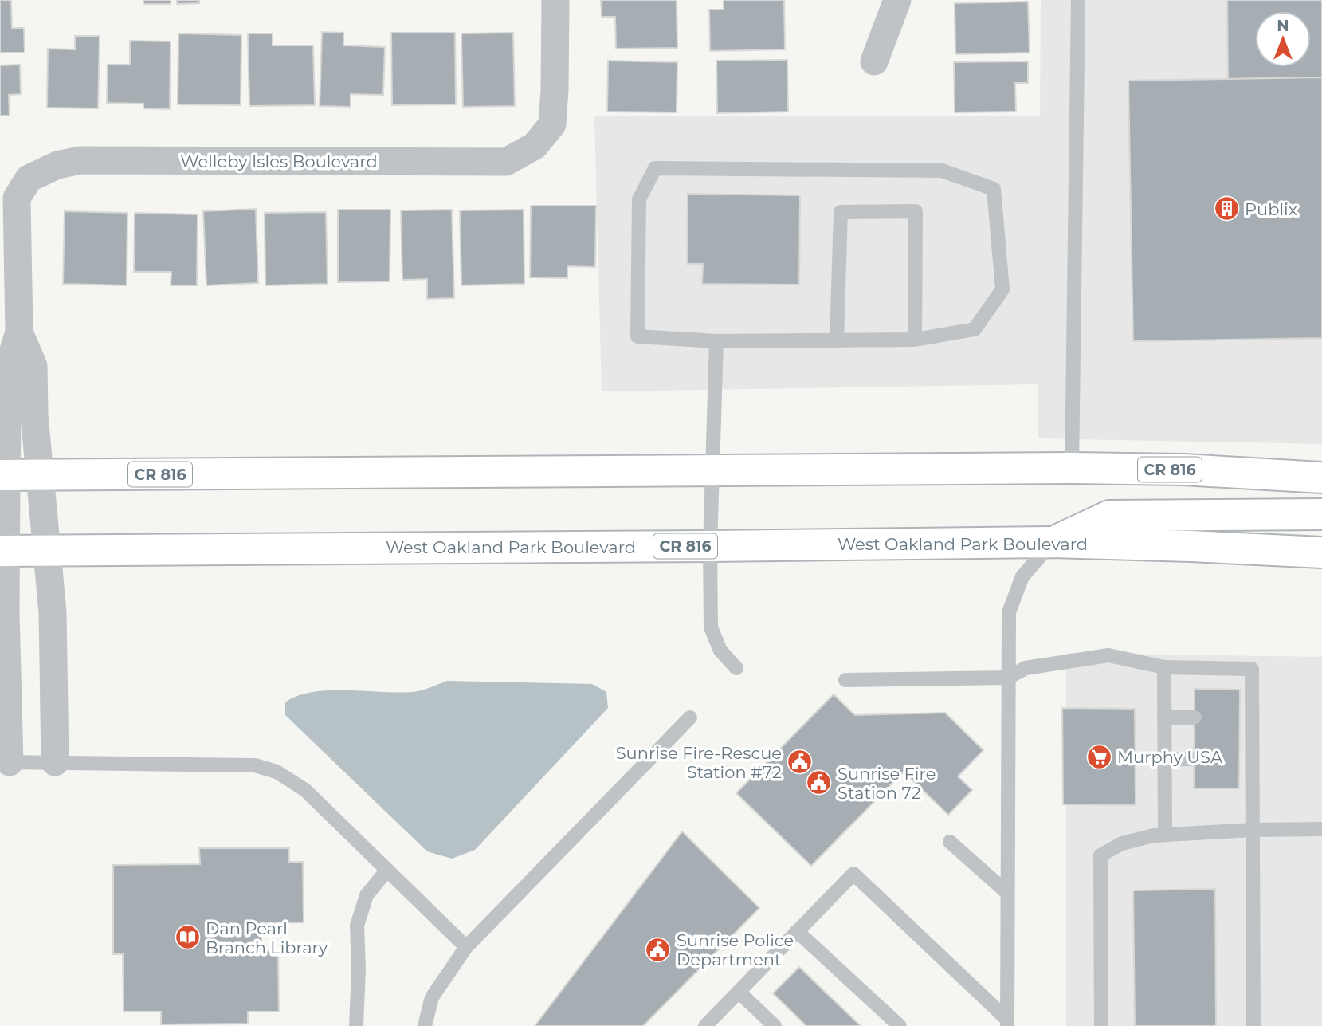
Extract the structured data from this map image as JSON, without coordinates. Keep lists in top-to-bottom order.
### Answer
{
  "streets": {
    "main road": ["CR 816", "West Oakland Park Boulevard"],
    "street": ["Welleby Isles Boulevard"]
  },
  "crossings": [
    ["Welleby Isles Boulevard", "CR 816"],
    ["Welleby Isles Boulevard", "West Oakland Park Boulevard"]
  ],
  "places": {
    "building": ["Publix"],
    "supermarket": ["Murphy USA"],
    "public building": ["Sunrise Fire-Rescue Station #72", "Sunrise Fire Station 72", "Sunrise Police Department"],
    "library": ["Dan Pearl Branch Library"]
  },
  "north": "top"
}
